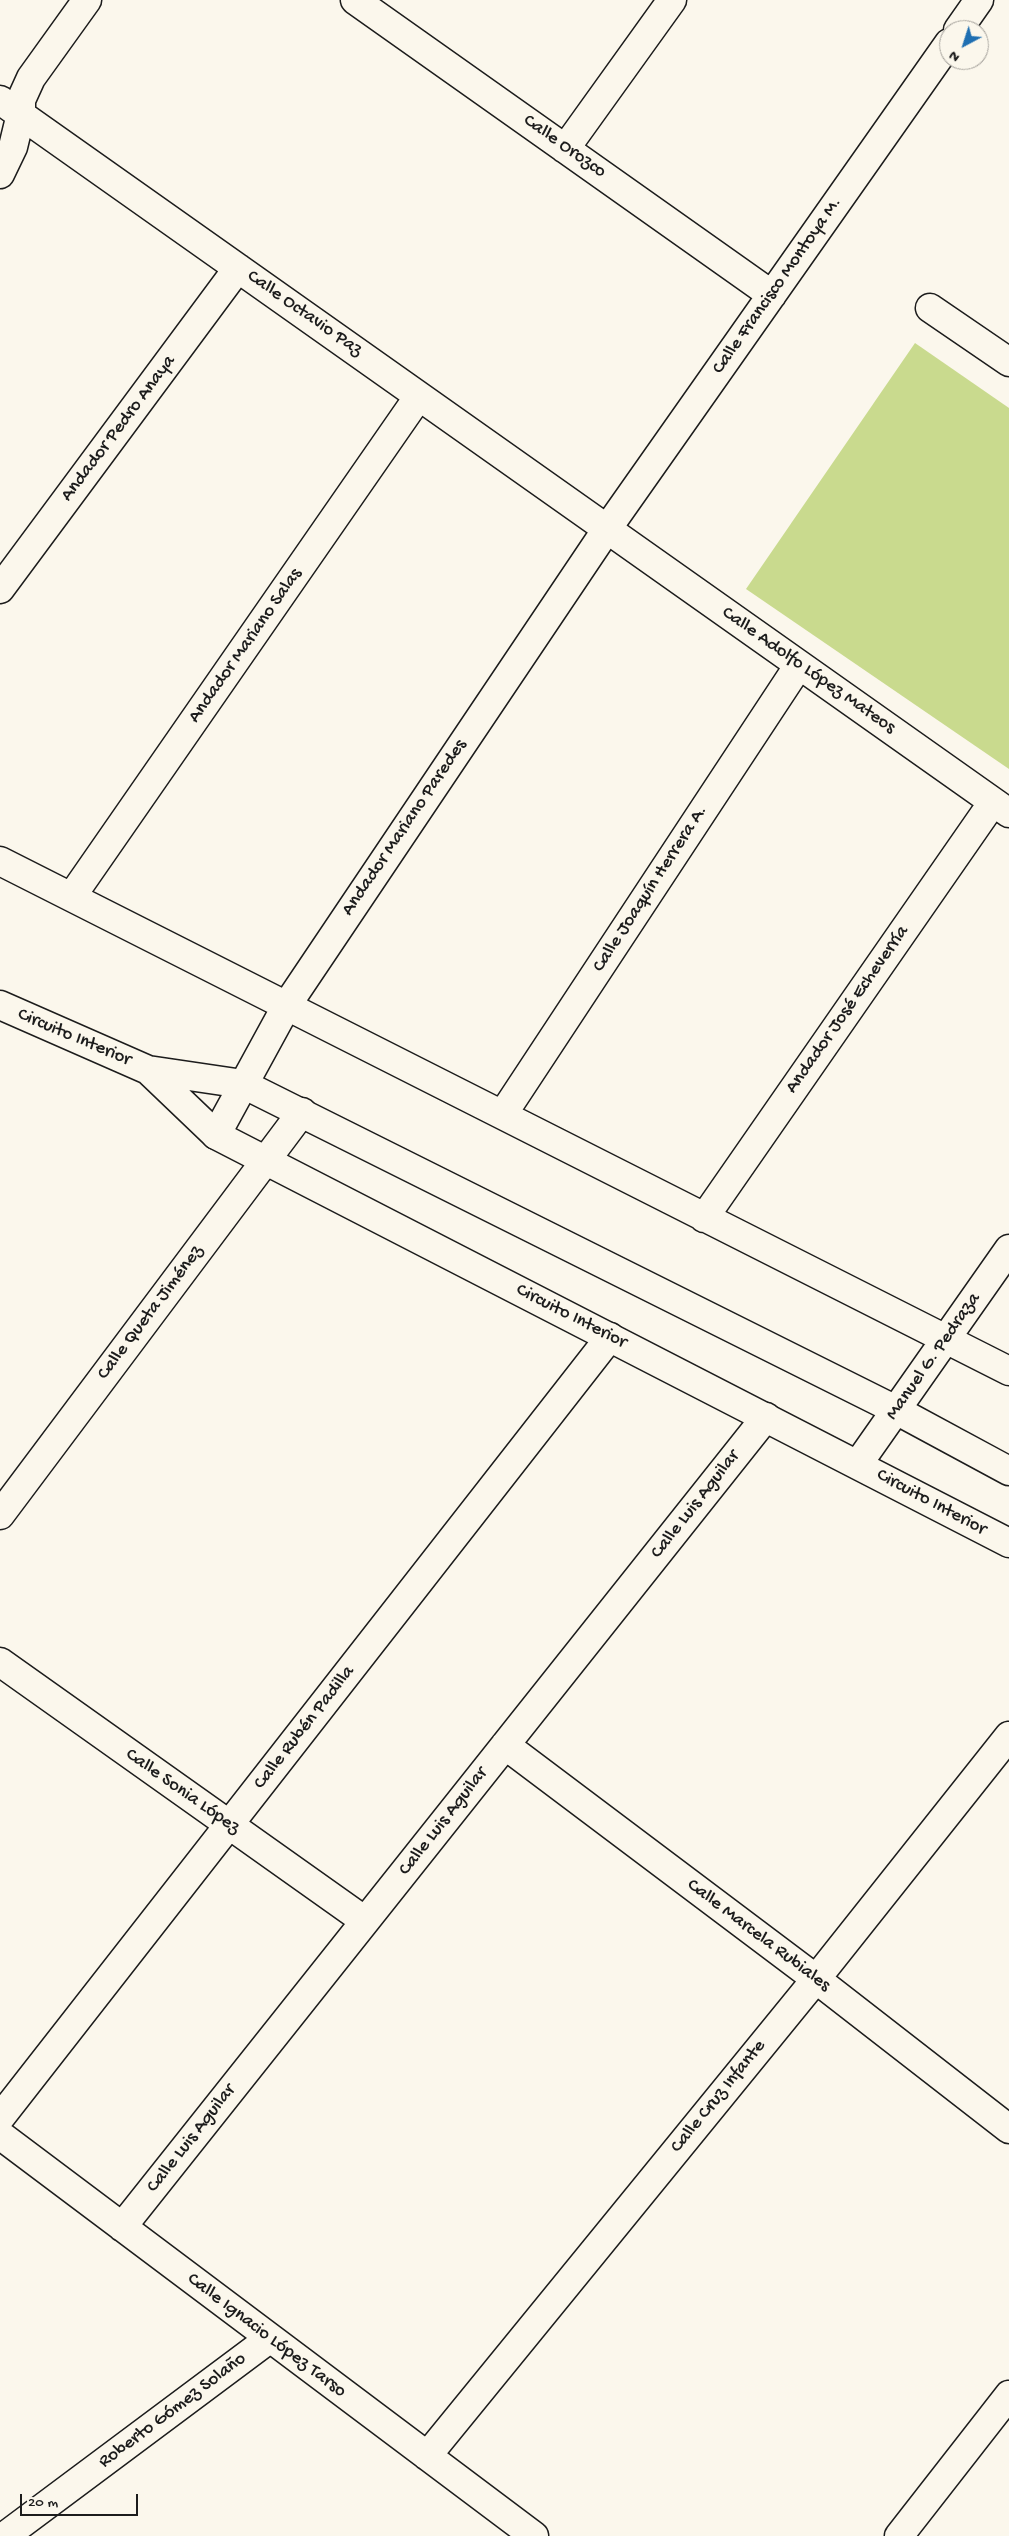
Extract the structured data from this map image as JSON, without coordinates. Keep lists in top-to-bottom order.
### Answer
{
  "streets": {
    "street": [
      "Calle Orozco",
      "Calle Francisco Montoya M.",
      "Calle Octavio Paz",
      "Andador Pedro Anaya",
      "Andador Mariano Salas",
      "Calle Adolfo López Mateos",
      "Andador Mariano Paredes",
      "Calle Joaquín Herrera A.",
      "Andador José Echeverría",
      "Circuito Interior",
      "Calle Queta Jiménez",
      "Manuel G. Pedraza",
      "Calle Luis Aguilar",
      "Calle Rubén Padilla",
      "Calle Sonia López",
      "Calle Marcela Rubiales",
      "Calle Cruz Infante",
      "Calle Ignacio López Tarso",
      "Roberto Gómez Solaño"
    ]
  },
  "crossings": [
    ["Calle Orozco", "Calle Francisco Montoya M."],
    ["Calle Francisco Montoya M.", "Calle Octavio Paz"],
    ["Calle Francisco Montoya M.", "Calle Adolfo López Mateos"],
    ["Calle Francisco Montoya M.", "Andador Mariano Paredes"],
    ["Calle Octavio Paz", "Andador Pedro Anaya"],
    ["Calle Octavio Paz", "Andador Mariano Salas"],
    ["Calle Octavio Paz", "Calle Adolfo López Mateos"],
    ["Calle Octavio Paz", "Andador Mariano Paredes"],
    ["Calle Adolfo López Mateos", "Andador Mariano Paredes"],
    ["Calle Adolfo López Mateos", "Calle Joaquín Herrera A."],
    ["Calle Adolfo López Mateos", "Andador José Echeverría"],
    ["Andador Mariano Paredes", "Circuito Interior"],
    ["Circuito Interior", "Calle Queta Jiménez"],
    ["Circuito Interior", "Manuel G. Pedraza"],
    ["Circuito Interior", "Calle Luis Aguilar"],
    ["Circuito Interior", "Calle Rubén Padilla"],
    ["Calle Luis Aguilar", "Calle Sonia López"],
    ["Calle Luis Aguilar", "Calle Marcela Rubiales"],
    ["Calle Luis Aguilar", "Calle Ignacio López Tarso"],
    ["Calle Rubén Padilla", "Calle Sonia López"],
    ["Calle Marcela Rubiales", "Calle Cruz Infante"],
    ["Calle Cruz Infante", "Calle Ignacio López Tarso"],
    ["Calle Ignacio López Tarso", "Roberto Gómez Solaño"]
  ],
  "scale_bar": "20 m",
  "north": "bottom left"
}
